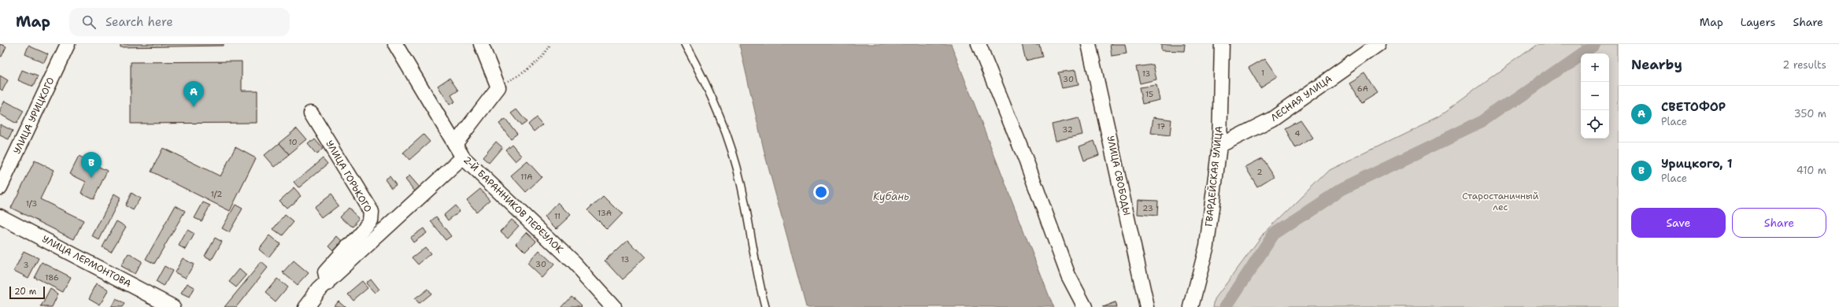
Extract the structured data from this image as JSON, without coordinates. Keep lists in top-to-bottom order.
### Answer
{
  "streets": {
    "street": [
      "ЛЕСНАЯ УЛИЦА",
      "УЛИЦА УРИЦКОГО",
      "УЛИЦА СВОБОДЫ",
      "УЛИЦА ГОРЬКОГО",
      "ГВАРДЕЙСКАЯ УЛИЦА",
      "2-Й БАРАННИКОВ ПЕРЕУЛОК",
      "УЛИЦА ЛЕРМОНТОВА"
    ]
  },
  "crossings": [
    ["ЛЕСНАЯ УЛИЦА", "ГВАРДЕЙСКАЯ УЛИЦА"]
  ],
  "water": ["Кубань"],
  "parks": ["Старостаничный лес"],
  "house_numbers": [
    "1",
    "13",
    "30",
    "6А",
    "15",
    "17",
    "32",
    "4",
    "10",
    "2",
    "11А",
    "1/2",
    "1/3",
    "23",
    "13А",
    "11",
    "13",
    "30",
    "3",
    "186"
  ],
  "scale_bar": "20 m",
  "page": {
    "header": "Map",
    "search": "Search here",
    "nav": ["Map", "Layers", "Share"],
    "heading": ["Nearby", "2 results"],
    "map_buttons": ["+", "−"],
    "pins": ["A", "B"],
    "list": [
      {
        "mark": "A",
        "name": "СВЕТОФОР",
        "note": "Place",
        "value": "350 m"
      },
      {
        "mark": "B",
        "name": "Урицкого, 1",
        "note": "Place",
        "value": "410 m"
      }
    ],
    "buttons": ["Save", "Share"],
    "scale": "20 m"
  }
}
